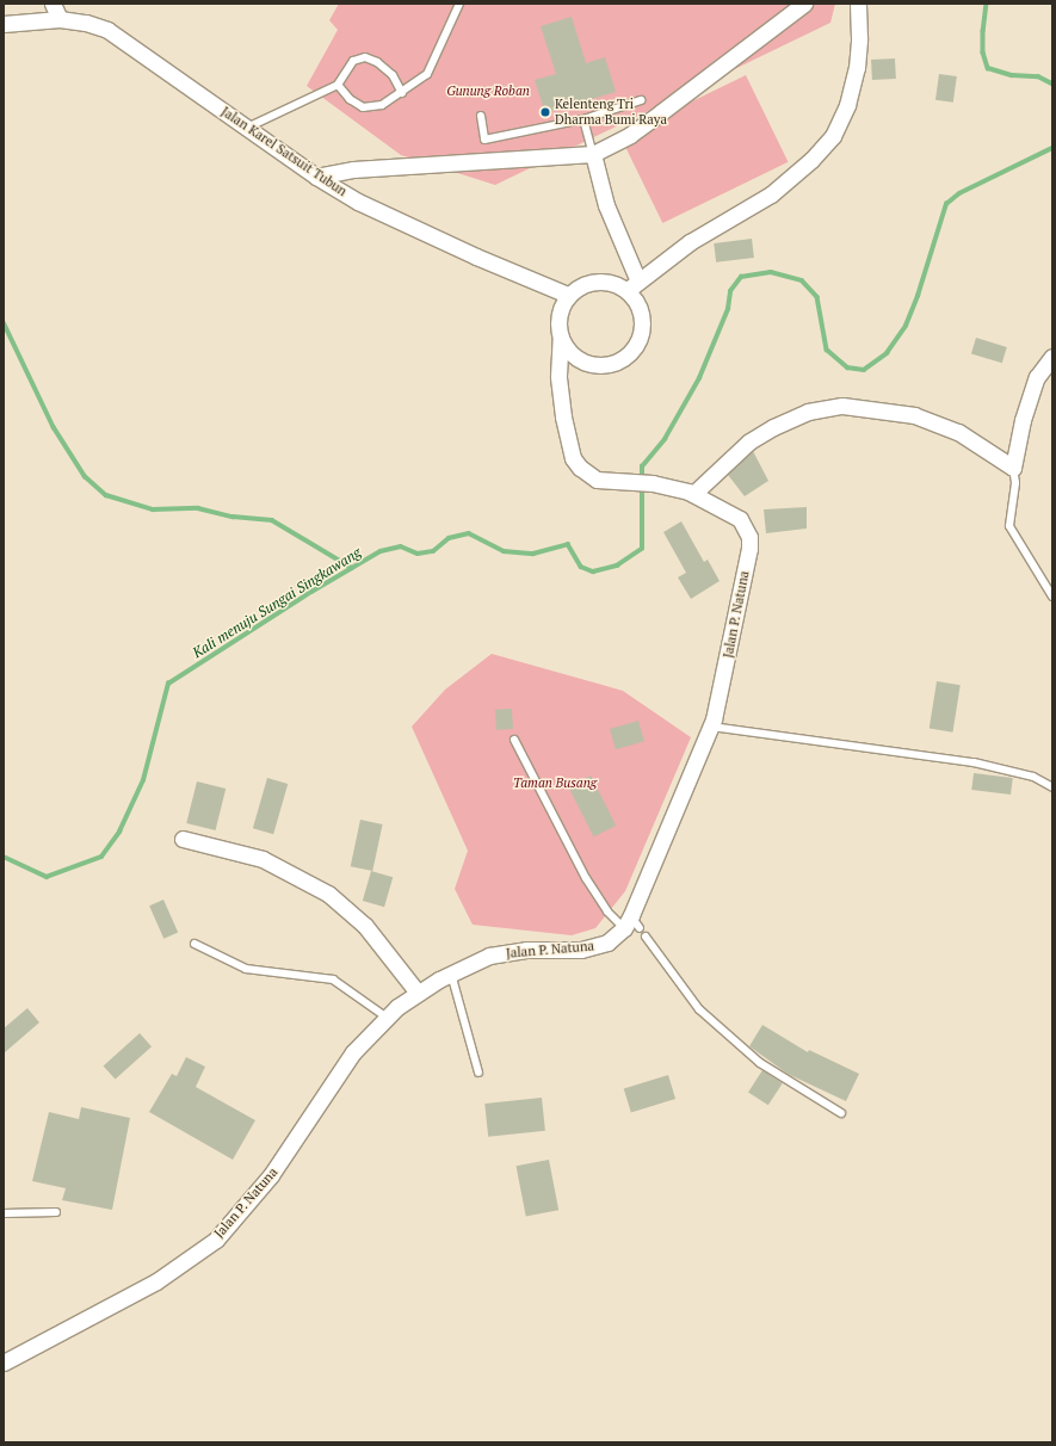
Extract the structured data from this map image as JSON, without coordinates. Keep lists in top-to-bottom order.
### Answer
{
  "streets": {
    "street": ["Jalan Karel Satsuit Tubun", "Jalan P. Natuna"]
  },
  "crossings": [
    ["Jalan Karel Satsuit Tubun", "Jalan P. Natuna"]
  ],
  "water": ["Kali menuju Sungai Singkawang"],
  "parks": ["Gunung Roban", "Taman Busang"],
  "places": ["Kelenteng Tri Dharma Bumi Raya"]
}
